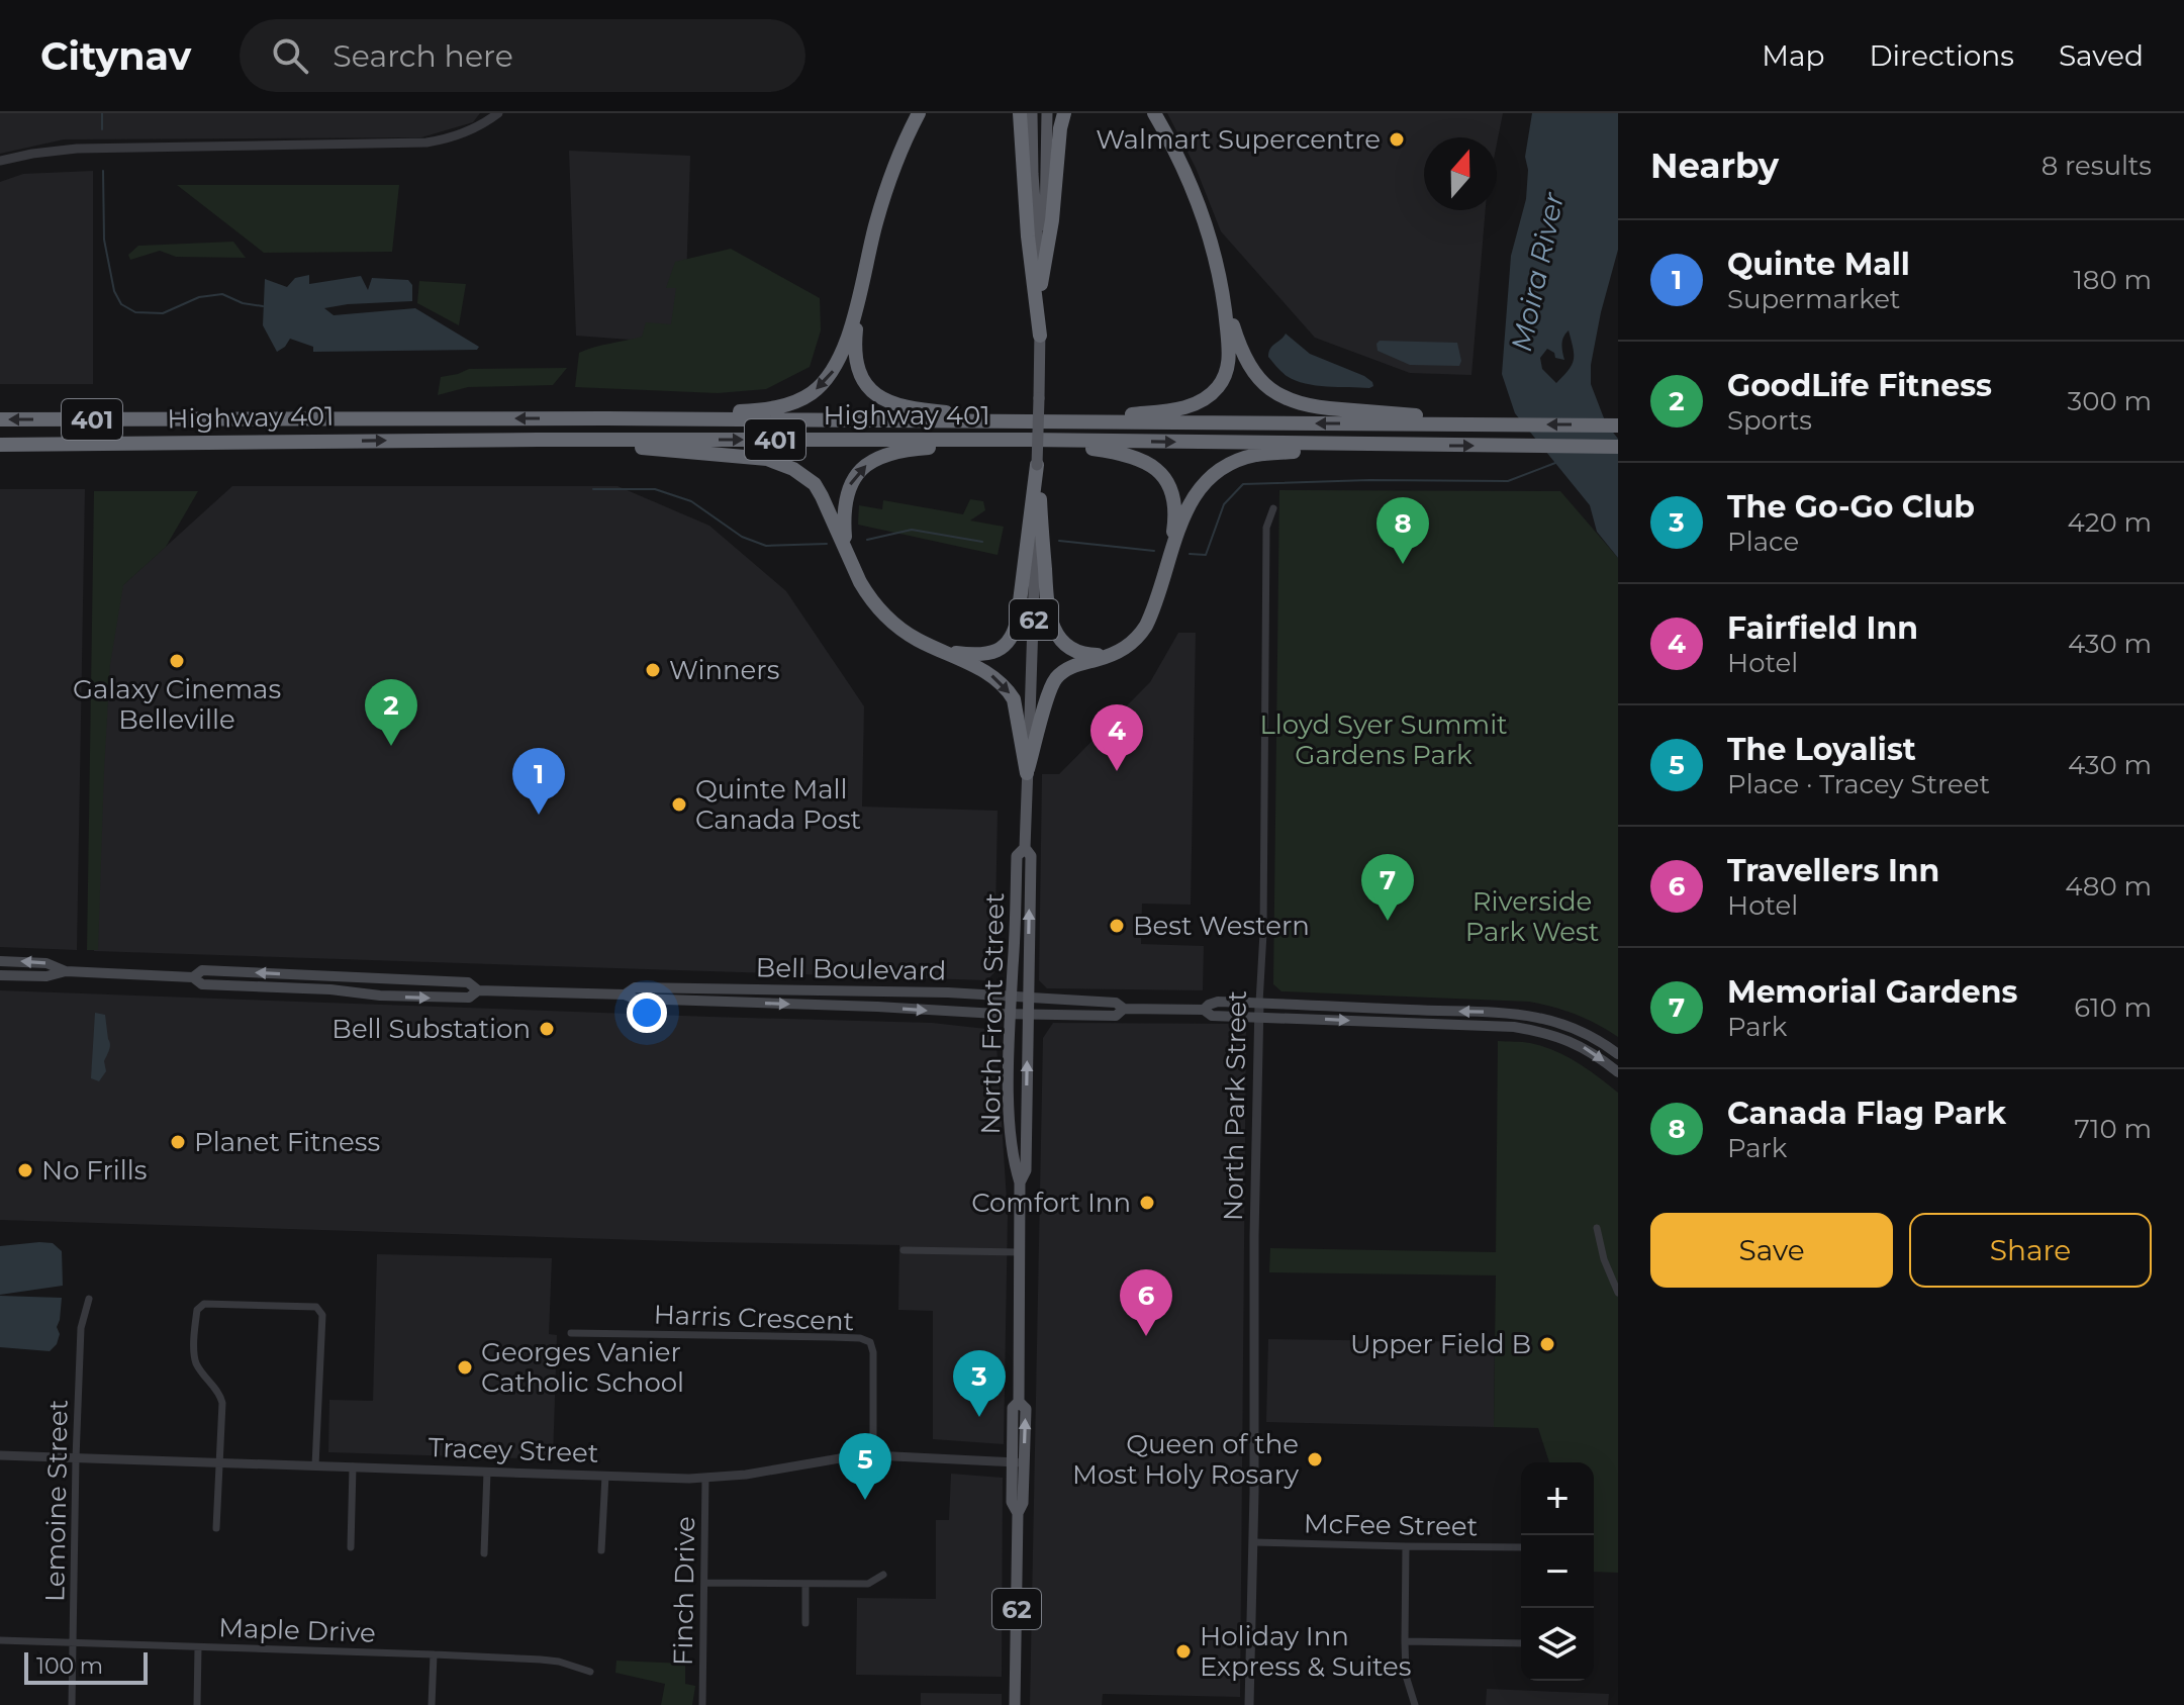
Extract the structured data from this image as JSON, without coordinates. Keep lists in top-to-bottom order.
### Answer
{
  "streets": {
    "highway": ["Highway 401", "401"],
    "main road": ["62", "Bell Boulevard", "North Front Street"],
    "street": [
      "North Park Street",
      "Harris Crescent",
      "Tracey Street",
      "Lemoine Street",
      "McFee Street",
      "Finch Drive",
      "Maple Drive"
    ]
  },
  "crossings": [
    ["62", "North Front Street"],
    ["Bell Boulevard", "North Front Street"],
    ["Bell Boulevard", "North Park Street"],
    ["North Front Street", "Tracey Street"],
    ["North Park Street", "McFee Street"],
    ["Harris Crescent", "Tracey Street"],
    ["Tracey Street", "Lemoine Street"],
    ["Tracey Street", "Finch Drive"],
    ["Lemoine Street", "Maple Drive"]
  ],
  "water": ["Moira River"],
  "parks": ["Lloyd Syer Summit Gardens Park", "Riverside Park West"],
  "places": [
    "Walmart Supercentre",
    "Galaxy Cinemas Belleville",
    "Winners",
    "Quinte Mall Canada Post",
    "Best Western",
    "Bell Substation",
    "Planet Fitness",
    "No Frills",
    "Comfort Inn",
    "Upper Field B",
    "Georges Vanier Catholic School",
    "Queen of the Most Holy Rosary",
    "Holiday Inn Express & Suites"
  ],
  "scale_bar": "100 m",
  "north": "top",
  "page": {
    "header": "Citynav",
    "search": "Search here",
    "nav": ["Map", "Directions", "Saved"],
    "heading": ["Nearby", "8 results"],
    "list": [
      {
        "mark": "1",
        "name": "Quinte Mall",
        "note": "Supermarket",
        "value": "180 m"
      },
      {
        "mark": "2",
        "name": "GoodLife Fitness",
        "note": "Sports",
        "value": "300 m"
      },
      {
        "mark": "3",
        "name": "The Go-Go Club",
        "note": "Place",
        "value": "420 m"
      },
      {
        "mark": "4",
        "name": "Fairfield Inn",
        "note": "Hotel",
        "value": "430 m"
      },
      {
        "mark": "5",
        "name": "The Loyalist",
        "note": "Place · Tracey Street",
        "value": "430 m"
      },
      {
        "mark": "6",
        "name": "Travellers Inn",
        "note": "Hotel",
        "value": "480 m"
      },
      {
        "mark": "7",
        "name": "Memorial Gardens",
        "note": "Park",
        "value": "610 m"
      },
      {
        "mark": "8",
        "name": "Canada Flag Park",
        "note": "Park",
        "value": "710 m"
      }
    ],
    "pins": [
      "8",
      "2",
      "4",
      "1",
      "7",
      "6",
      "3",
      "5"
    ],
    "buttons": ["Save", "Share"],
    "map_buttons": ["+", "−"],
    "scale": "100 m"
  }
}
